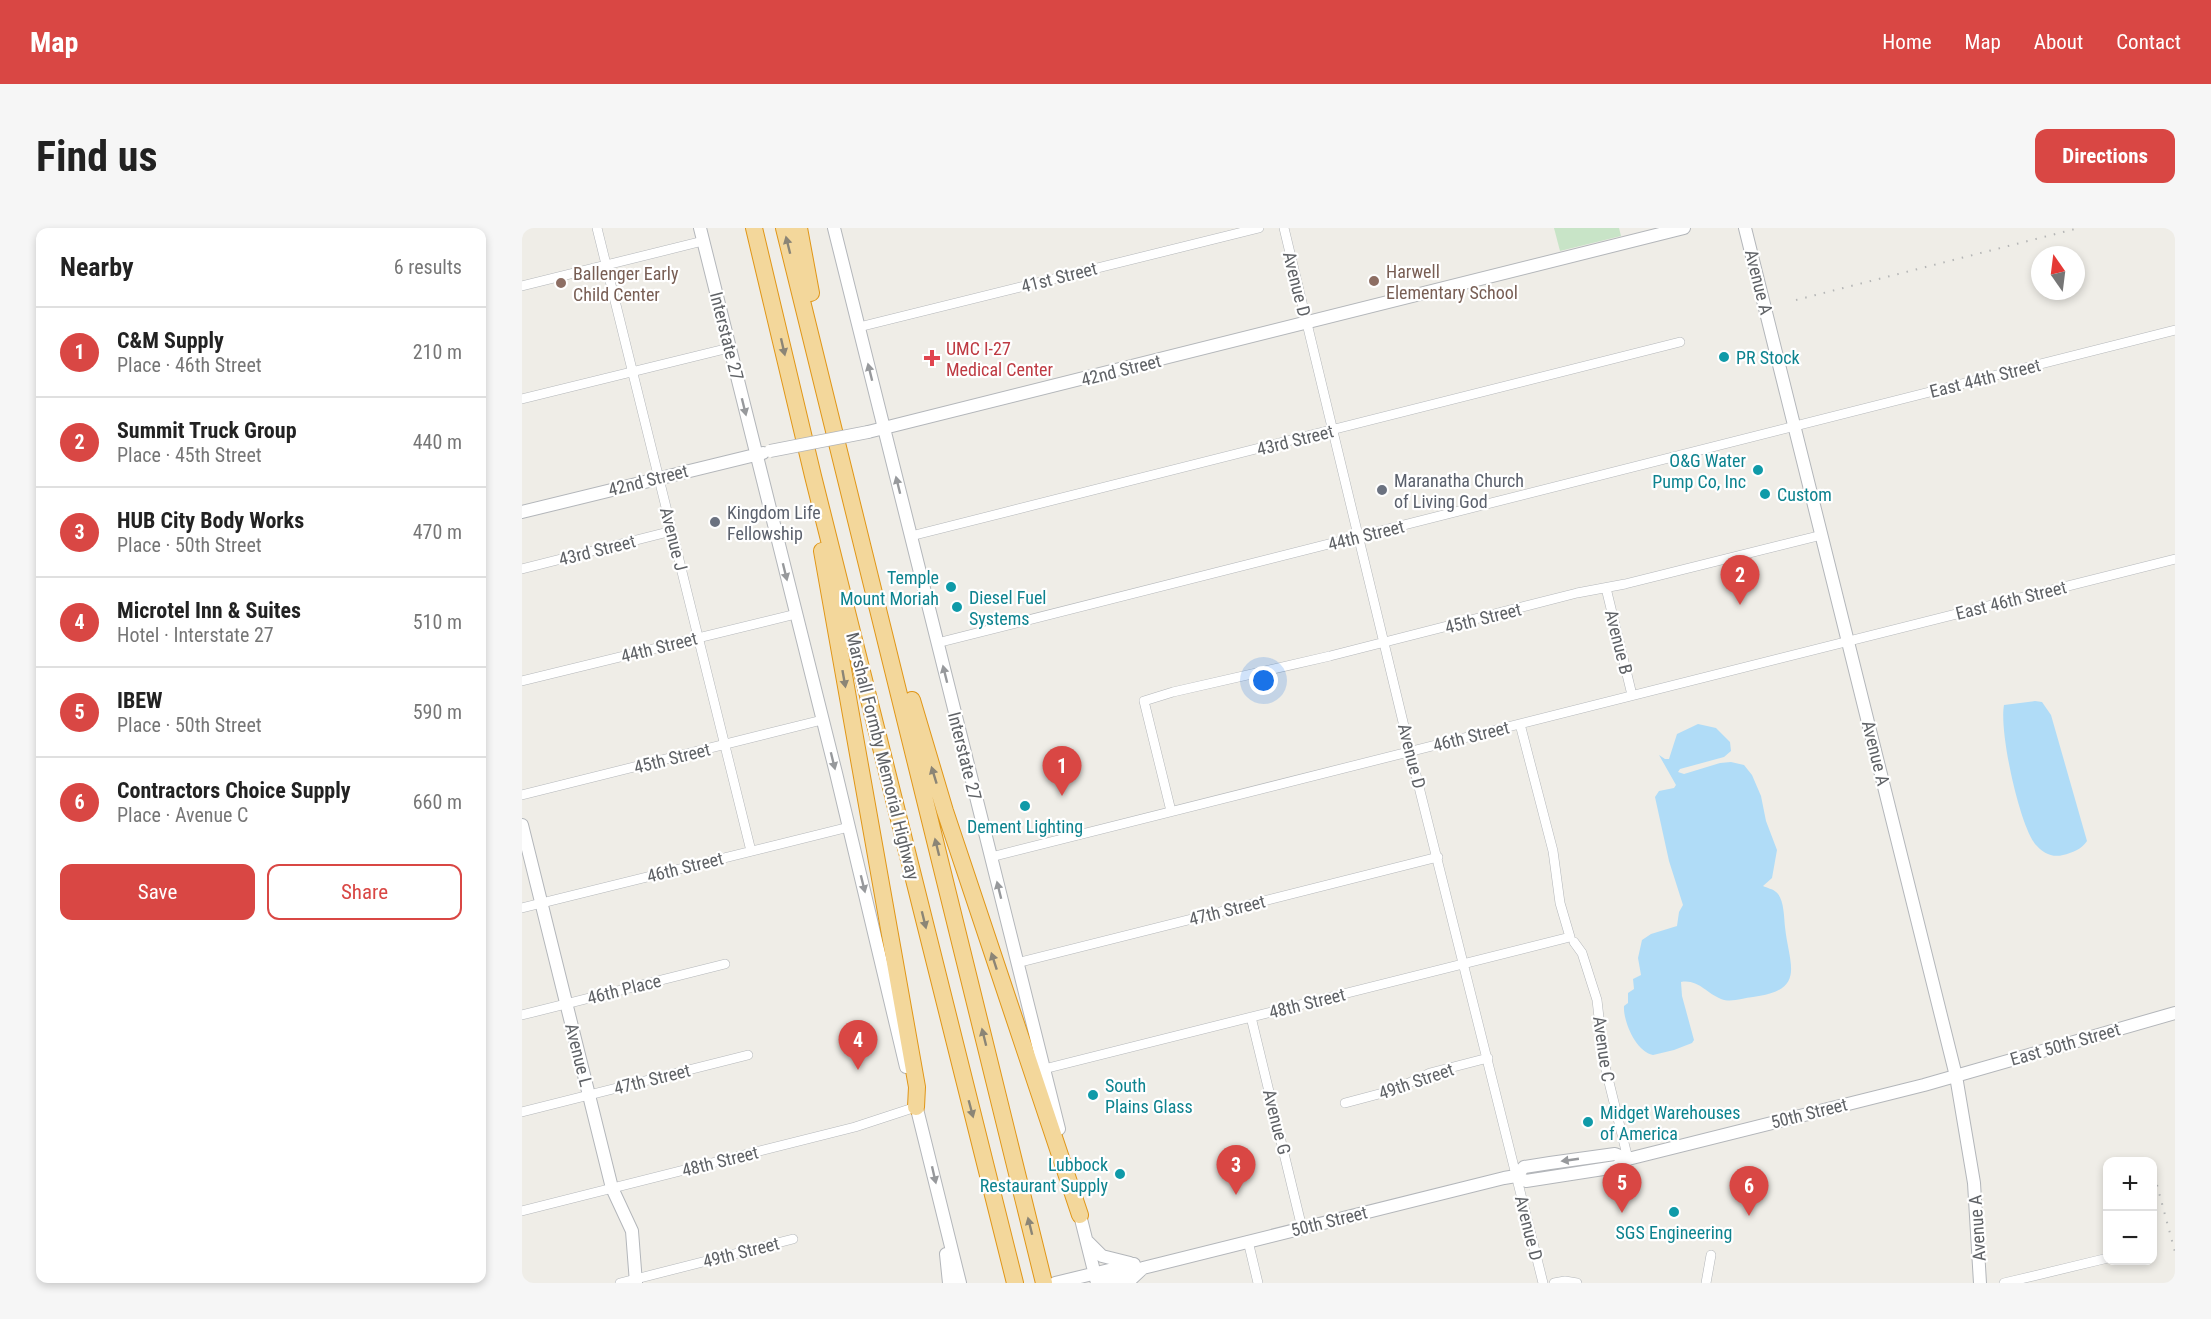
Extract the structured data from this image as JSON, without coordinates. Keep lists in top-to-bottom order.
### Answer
{
  "streets": {
    "highway": ["Marshall Formby Memorial Highway"],
    "main road": [
      "Avenue A",
      "Interstate 27",
      "42nd Street",
      "East 50th Street",
      "Avenue L",
      "50th Street"
    ],
    "street": [
      "41st Street",
      "Avenue D",
      "East 44th Street",
      "43rd Street",
      "44th Street",
      "Avenue J",
      "East 46th Street",
      "45th Street",
      "Avenue B",
      "46th Street",
      "47th Street",
      "46th Place",
      "48th Street",
      "Avenue C",
      "49th Street",
      "Avenue G"
    ]
  },
  "crossings": [
    ["41st Street", "Interstate 27"],
    ["Avenue A", "East 44th Street"],
    ["Avenue A", "44th Street"],
    ["Avenue A", "East 46th Street"],
    ["Avenue A", "45th Street"],
    ["Avenue A", "46th Street"],
    ["Avenue A", "East 50th Street"],
    ["Avenue A", "50th Street"],
    ["Avenue D", "42nd Street"],
    ["Avenue D", "43rd Street"],
    ["Avenue D", "44th Street"],
    ["Avenue D", "45th Street"],
    ["Avenue D", "46th Street"],
    ["Avenue D", "47th Street"],
    ["Avenue D", "48th Street"],
    ["Avenue D", "49th Street"],
    ["Avenue D", "50th Street"],
    ["Interstate 27", "42nd Street"],
    ["Interstate 27", "43rd Street"],
    ["Interstate 27", "44th Street"],
    ["Interstate 27", "45th Street"],
    ["Interstate 27", "46th Street"],
    ["Interstate 27", "47th Street"],
    ["Interstate 27", "48th Street"],
    ["Interstate 27", "50th Street"],
    ["42nd Street", "Avenue J"],
    ["East 44th Street", "44th Street"],
    ["43rd Street", "Avenue J"],
    ["44th Street", "Avenue J"],
    ["Avenue J", "45th Street"],
    ["Avenue J", "46th Street"],
    ["East 46th Street", "46th Street"],
    ["45th Street", "Avenue B"],
    ["45th Street", "46th Street"],
    ["Avenue B", "46th Street"],
    ["46th Street", "Avenue C"],
    ["46th Street", "Avenue L"],
    ["47th Street", "Avenue L"],
    ["46th Place", "Avenue L"],
    ["48th Street", "Avenue C"],
    ["48th Street", "Avenue L"],
    ["48th Street", "Avenue G"],
    ["East 50th Street", "50th Street"],
    ["Avenue C", "50th Street"],
    ["Avenue L", "49th Street"],
    ["50th Street", "Avenue G"]
  ],
  "places": {
    "other": [
      "Harwell Elementary School",
      "Ballenger Early Child Center",
      "PR Stock",
      "O&G Water Pump Co, Inc",
      "Maranatha Church of Living God",
      "Custom",
      "Kingdom Life Fellowship",
      "Temple Mount Moriah",
      "Diesel Fuel Systems",
      "Dement Lighting",
      "South Plains Glass",
      "Midget Warehouses of America",
      "Lubbock Restaurant Supply",
      "SGS Engineering"
    ],
    "health": ["UMC I-27 Medical Center"]
  },
  "north": "top",
  "page": {
    "header": "Map",
    "nav": [
      "Home",
      "Map",
      "About",
      "Contact"
    ],
    "buttons": [
      "Directions",
      ["Save", "Share"]
    ],
    "title": "Find us",
    "heading": ["Nearby", "6 results"],
    "list": [
      {
        "mark": "1",
        "name": "C&M Supply",
        "note": "Place · 46th Street",
        "value": "210 m"
      },
      {
        "mark": "2",
        "name": "Summit Truck Group",
        "note": "Place · 45th Street",
        "value": "440 m"
      },
      {
        "mark": "3",
        "name": "HUB City Body Works",
        "note": "Place · 50th Street",
        "value": "470 m"
      },
      {
        "mark": "4",
        "name": "Microtel Inn & Suites",
        "note": "Hotel · Interstate 27",
        "value": "510 m"
      },
      {
        "mark": "5",
        "name": "IBEW",
        "note": "Place · 50th Street",
        "value": "590 m"
      },
      {
        "mark": "6",
        "name": "Contractors Choice Supply",
        "note": "Place · Avenue C",
        "value": "660 m"
      }
    ],
    "pins": [
      "2",
      "1",
      "4",
      "3",
      "5",
      "6"
    ],
    "map_buttons": ["+", "−"]
  }
}
